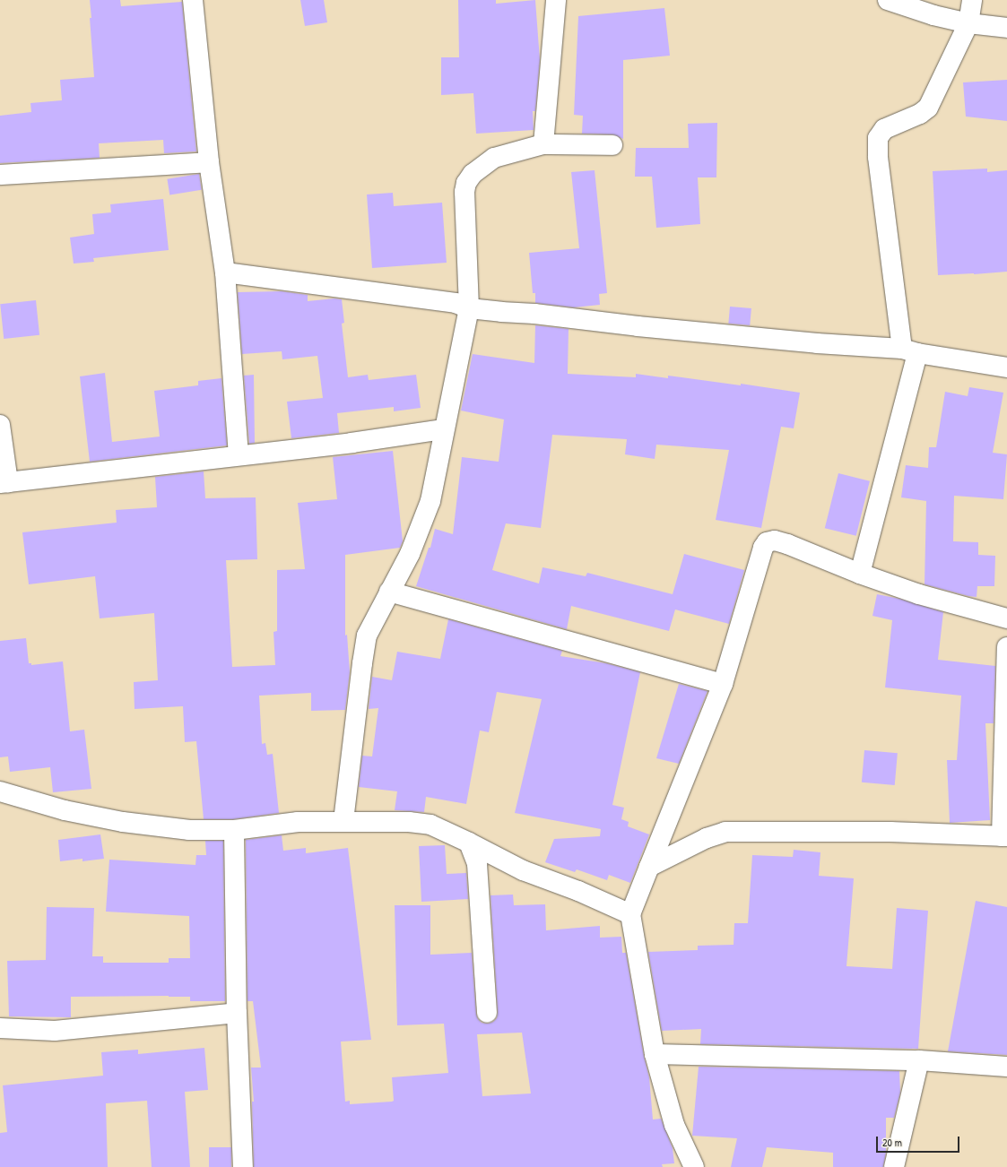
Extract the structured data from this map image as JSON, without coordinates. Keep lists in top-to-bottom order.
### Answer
{
  "scale_bar": "20 m"
}
